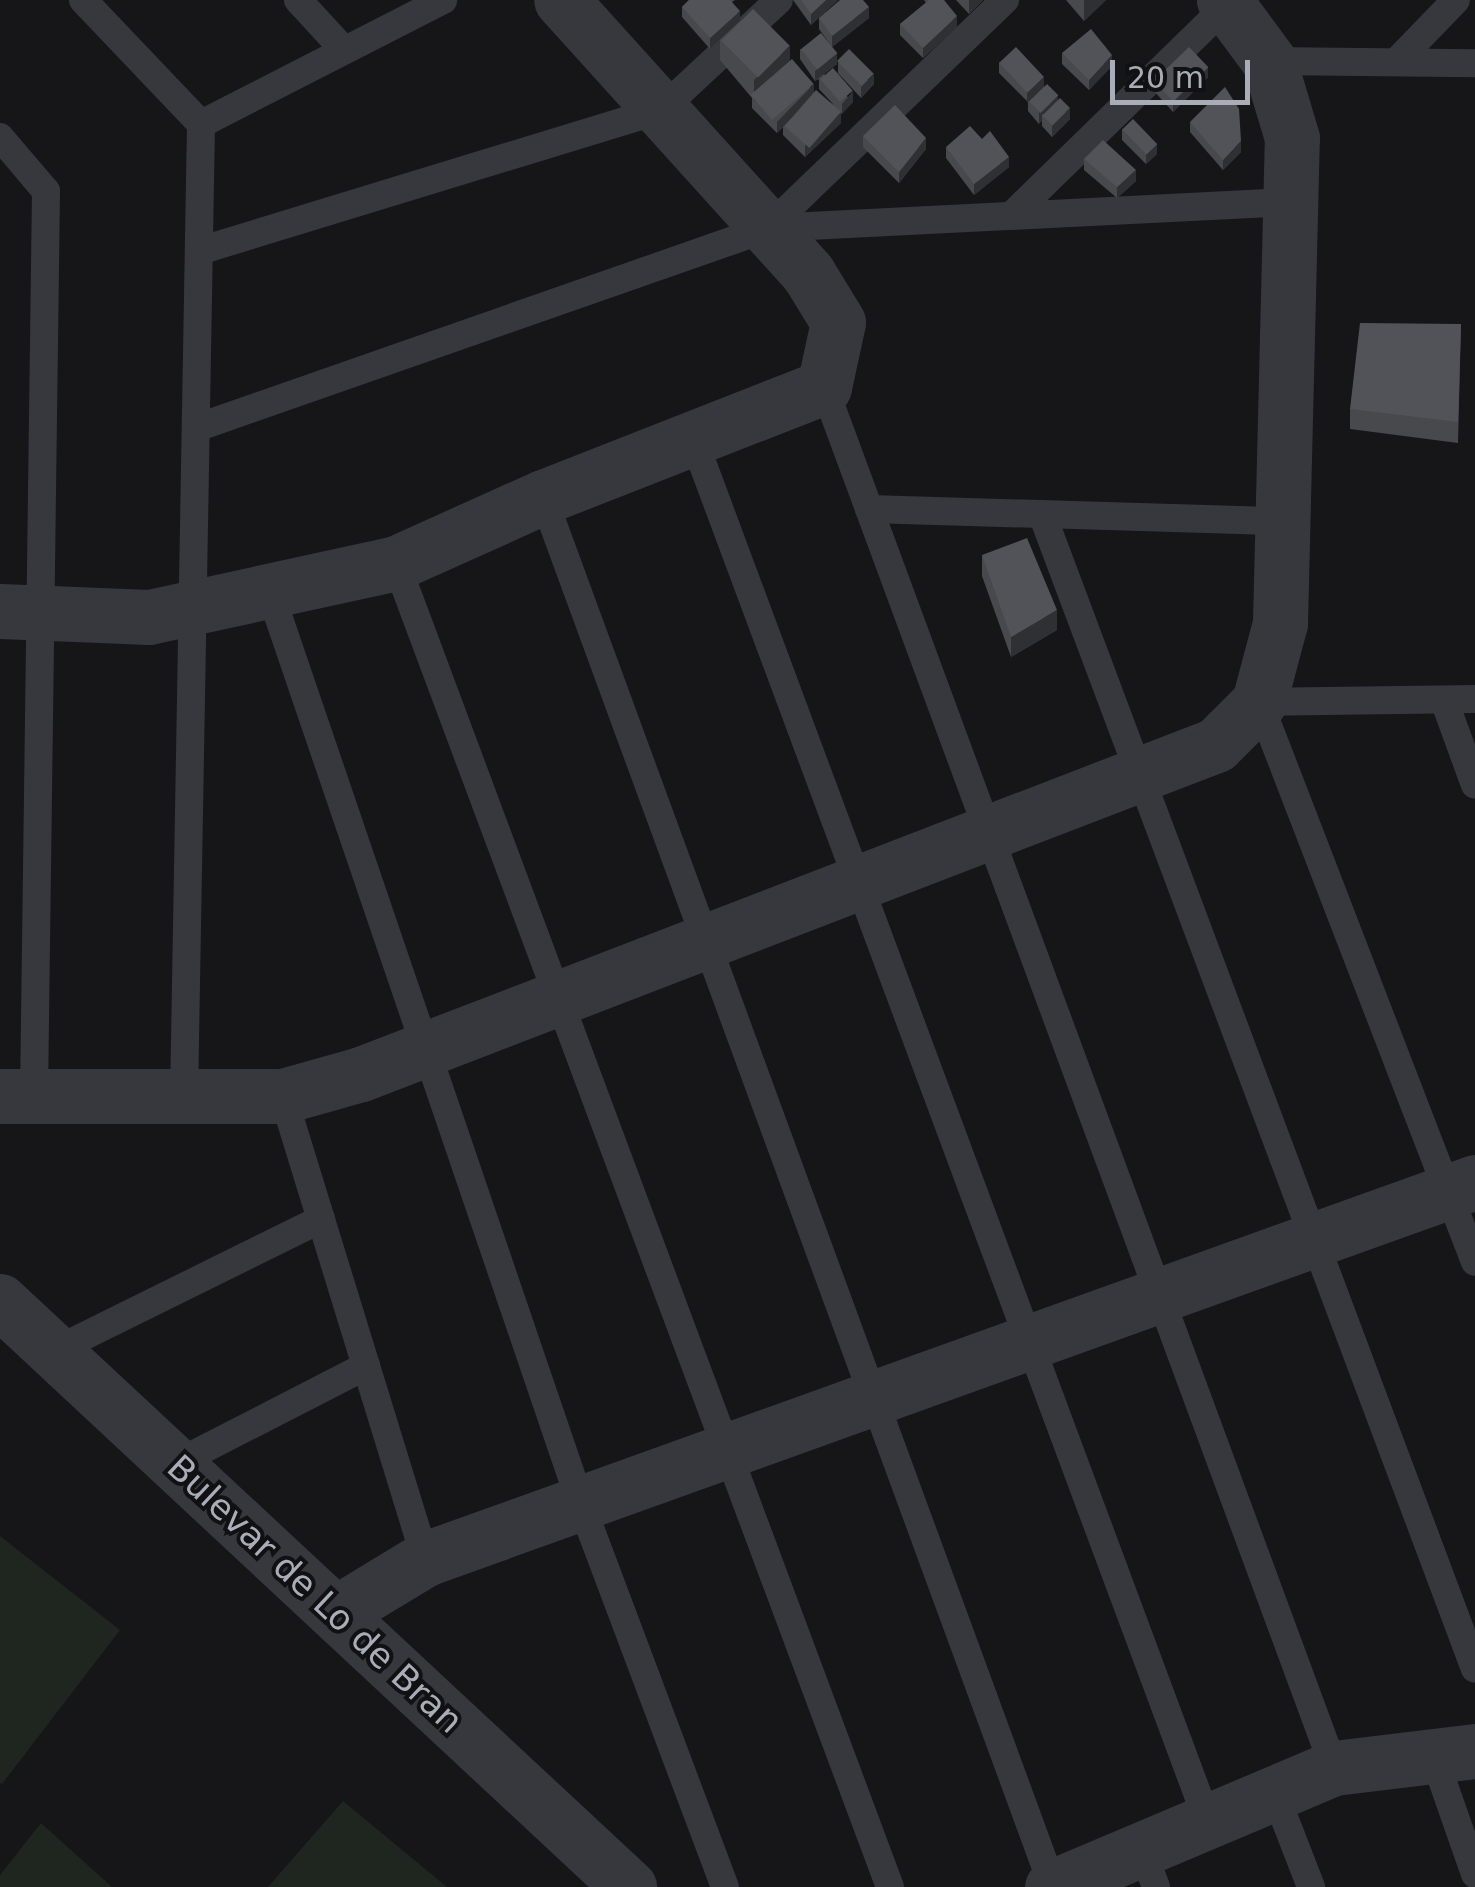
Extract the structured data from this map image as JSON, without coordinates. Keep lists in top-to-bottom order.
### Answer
{
  "streets": {
    "street": ["Bulevar de Lo de Bran"]
  },
  "scale_bar": "20 m"
}
